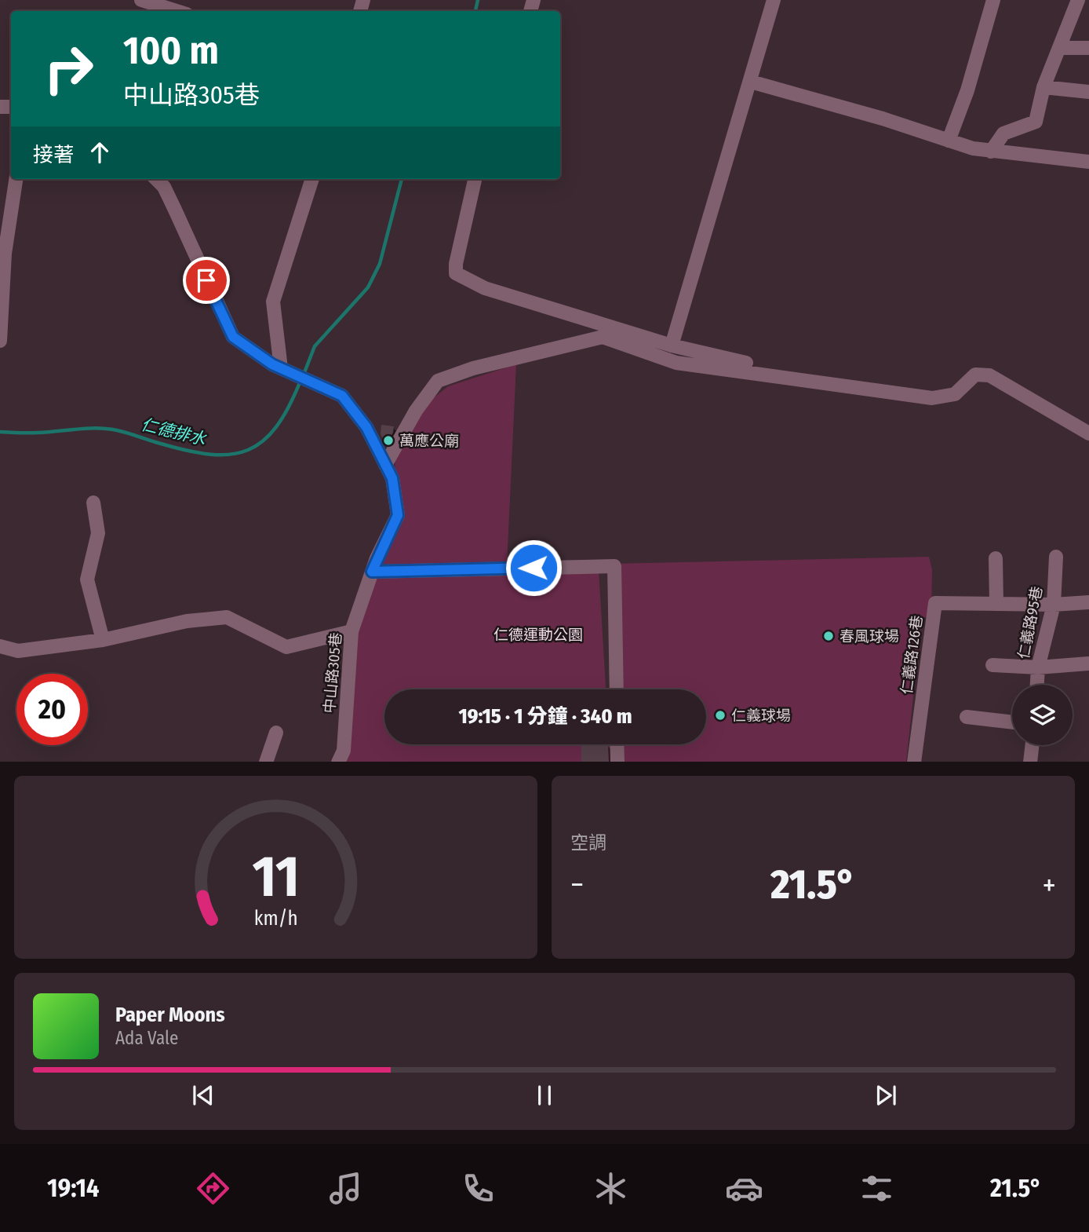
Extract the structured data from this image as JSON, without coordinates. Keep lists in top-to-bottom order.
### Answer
{
  "streets": {
    "street": ["仁義路95巷", "仁義路126巷", "中山路305巷"]
  },
  "crossings": [
    ["仁義路95巷", "仁義路126巷"]
  ],
  "water": ["仁德排水"],
  "parks": ["仁德運動公園"],
  "places": ["萬應公廟", "春風球場", "仁義球場"],
  "page": {
    "turn": ["100 m", "中山路305巷"],
    "then": "接著",
    "limit": "20",
    "trip": "19:15 · 1 分鐘 · 340 m",
    "tile": "空調",
    "heat": ["−", "21.5°", "+"],
    "song": ["Paper Moons", "Ada Vale"],
    "tabs": ["19:14", "21.5°"],
    "gauge": ["11", "km/h"]
  }
}
